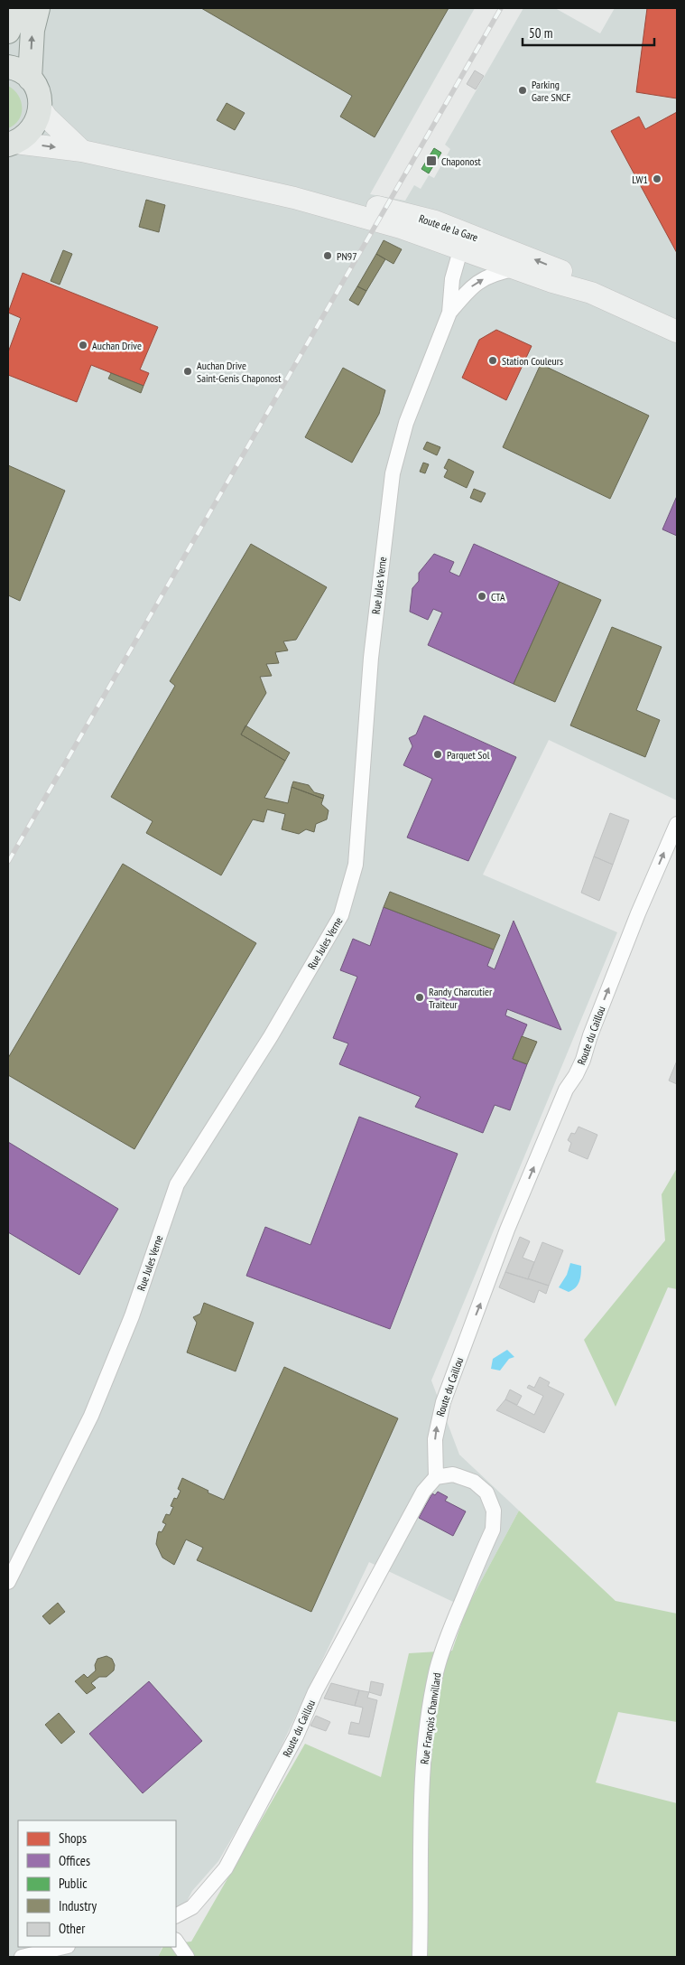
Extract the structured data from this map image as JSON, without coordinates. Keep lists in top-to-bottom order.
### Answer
{
  "streets": {
    "main road": ["Route de la Gare"],
    "street": ["Rue Jules Verne", "Route du Caillou", "Rue François Chanvillard"]
  },
  "crossings": [
    ["Route de la Gare", "Rue Jules Verne"],
    ["Route du Caillou", "Rue François Chanvillard"]
  ],
  "one_way": ["Route du Caillou"],
  "places": {
    "other": [
      "Parking Gare SNCF",
      "LW1",
      "PN97",
      "Auchan Drive",
      "Station Couleurs",
      "Auchan Drive Saint-Genis Chaponost",
      "CTA",
      "Parquet Sol",
      "Randy Charcutier Traiteur"
    ],
    "transit": ["Chaponost"]
  },
  "legend": [
    "Shops",
    "Offices",
    "Public",
    "Industry",
    "Other"
  ],
  "scale_bar": "50 m"
}
